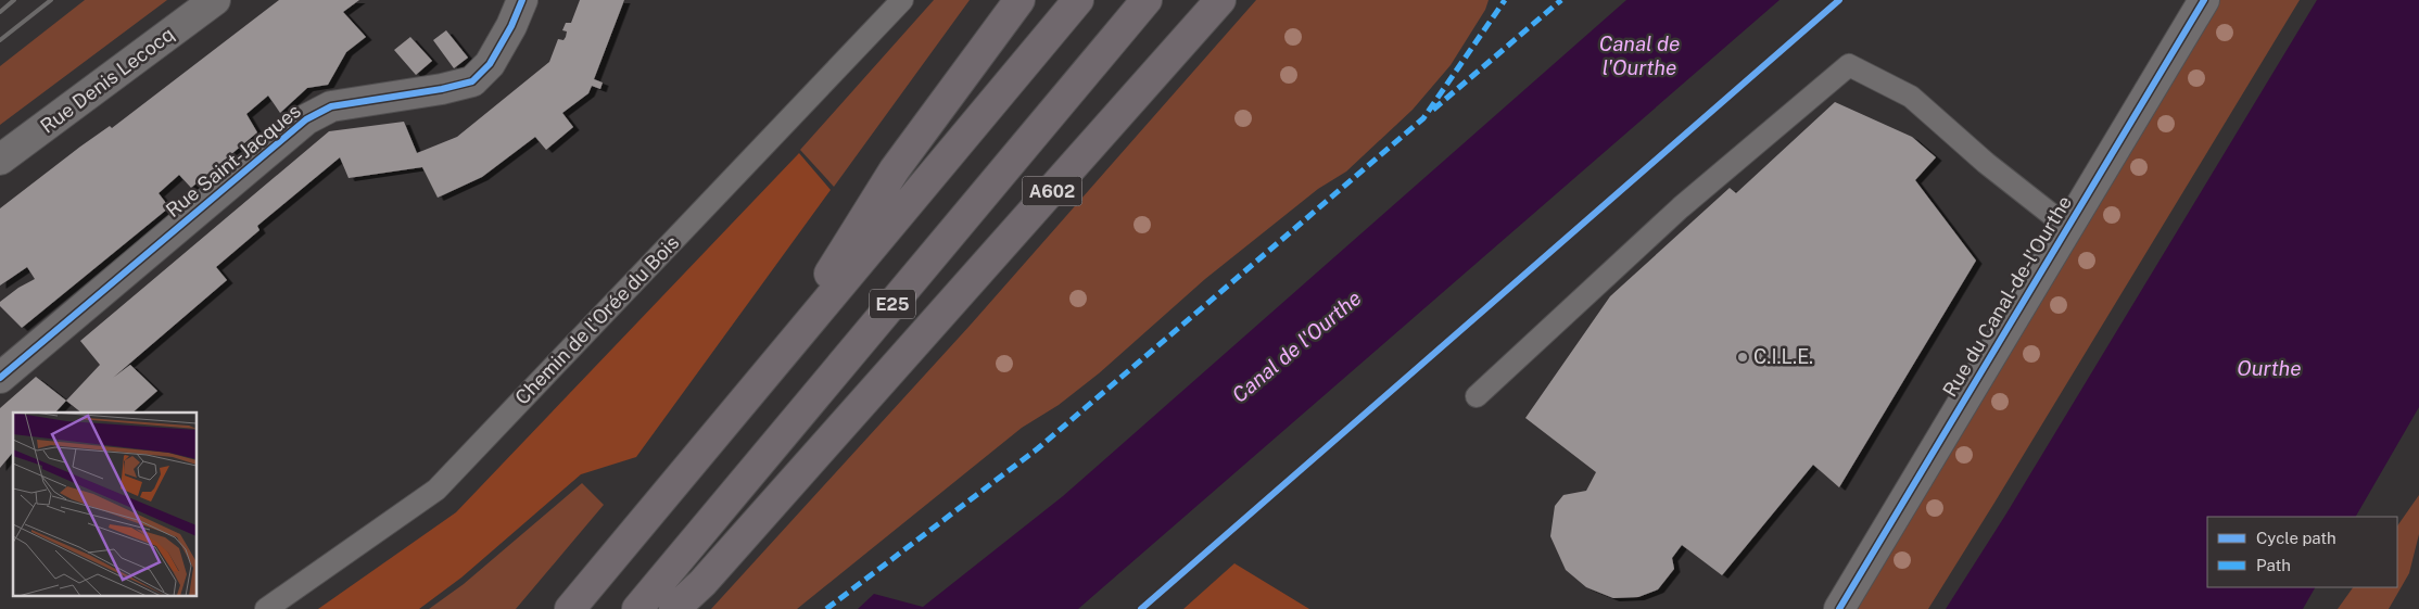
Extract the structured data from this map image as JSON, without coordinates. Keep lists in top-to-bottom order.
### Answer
{
  "streets": {
    "highway": ["A602", "E25"],
    "street": ["Rue Denis Lecocq", "Rue Saint-Jacques", "Rue du Canal-de-l'Ourthe"],
    "lane": ["Chemin de l'Orée du Bois"]
  },
  "water": ["Canal de l'Ourthe", "Ourthe"],
  "places": ["C.I.L.E."],
  "legend": ["Cycle path", "Path"]
}
